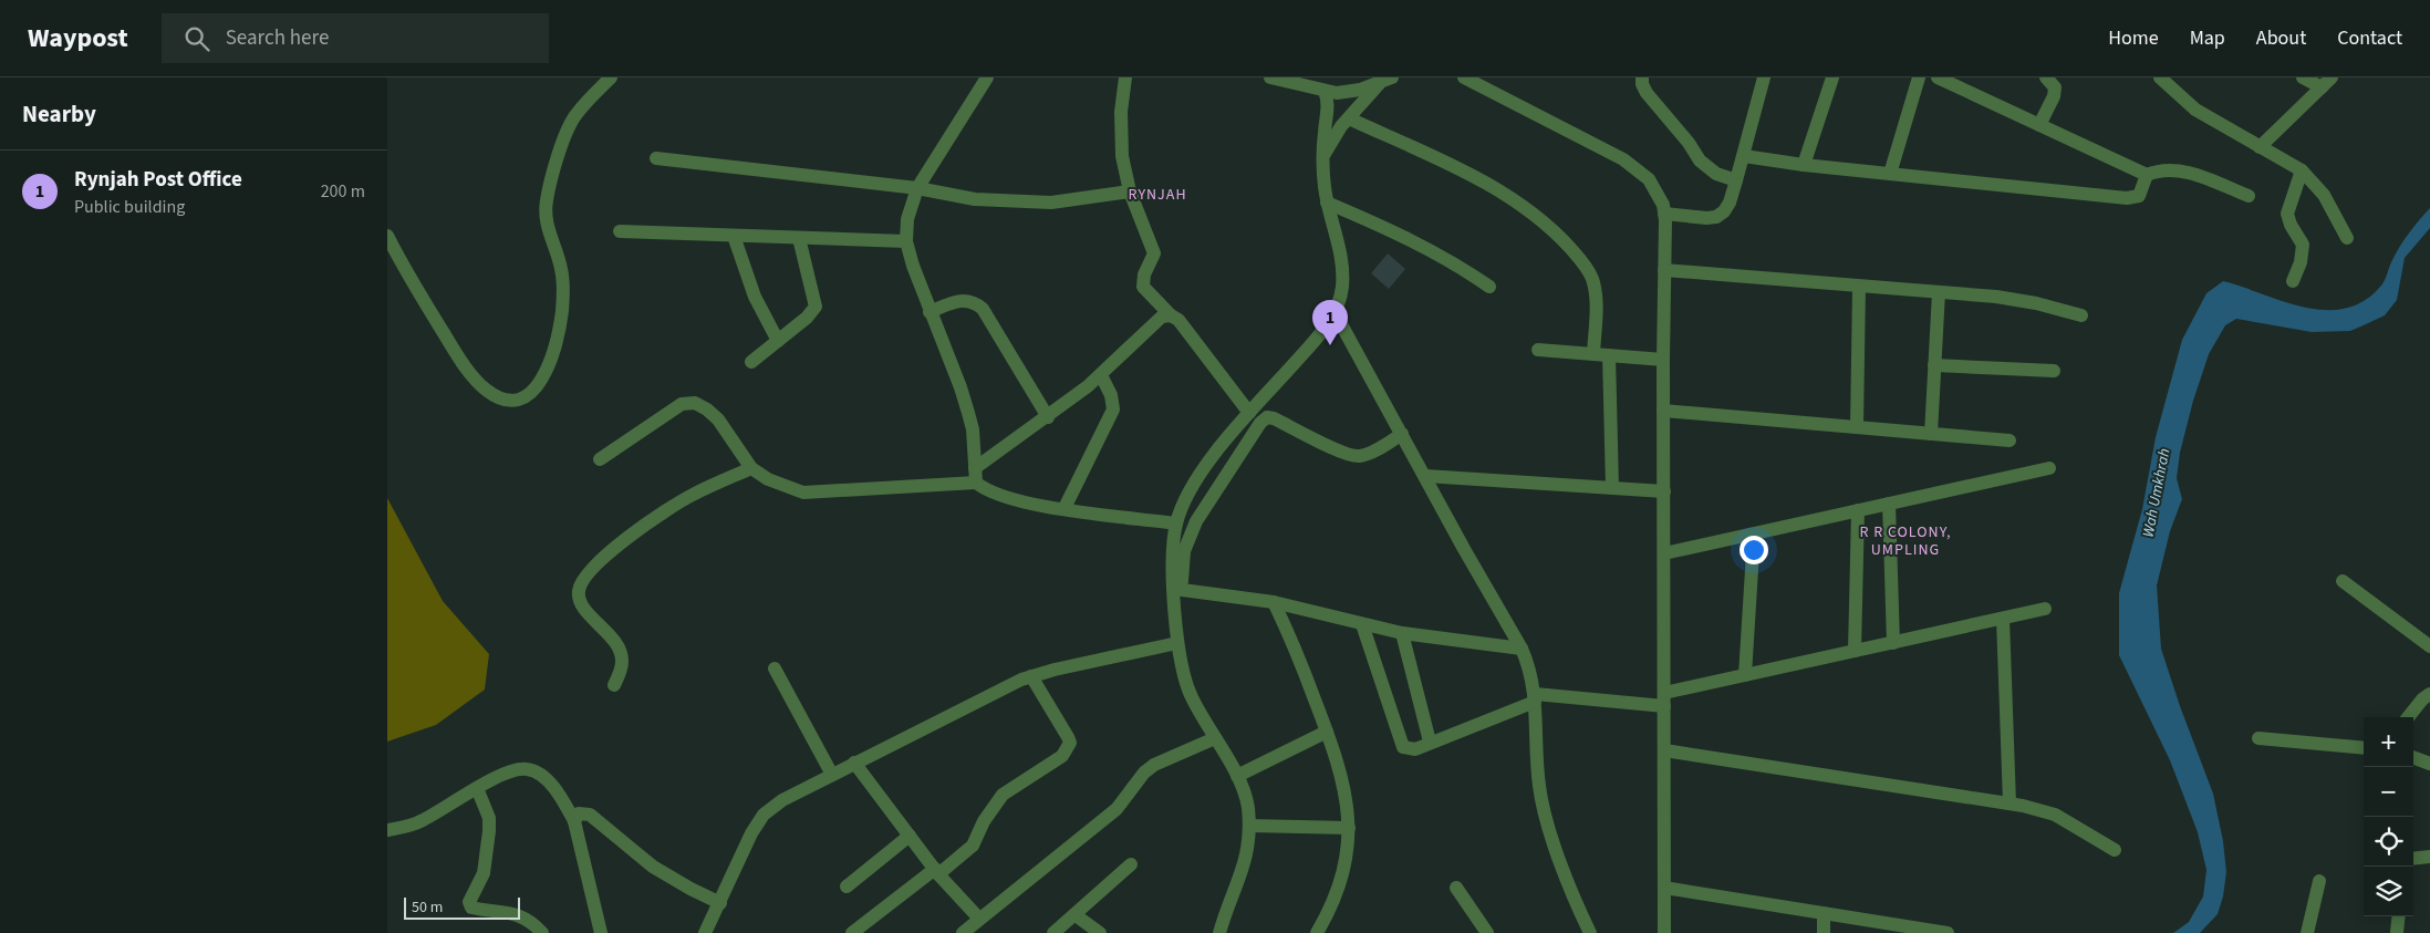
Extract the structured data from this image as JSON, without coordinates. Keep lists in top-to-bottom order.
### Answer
{
  "districts": ["RYNJAH", "R R COLONY, UMPLING"],
  "water": ["Wah Umkhrah"],
  "scale_bar": "50 m",
  "page": {
    "header": "Waypost",
    "search": "Search here",
    "nav": [
      "Home",
      "Map",
      "About",
      "Contact"
    ],
    "heading": "Nearby",
    "list": [
      {
        "mark": "1",
        "name": "Rynjah Post Office",
        "note": "Public building",
        "value": "200 m"
      }
    ],
    "pins": "1",
    "map_buttons": ["+", "−"],
    "scale": "50 m"
  }
}
